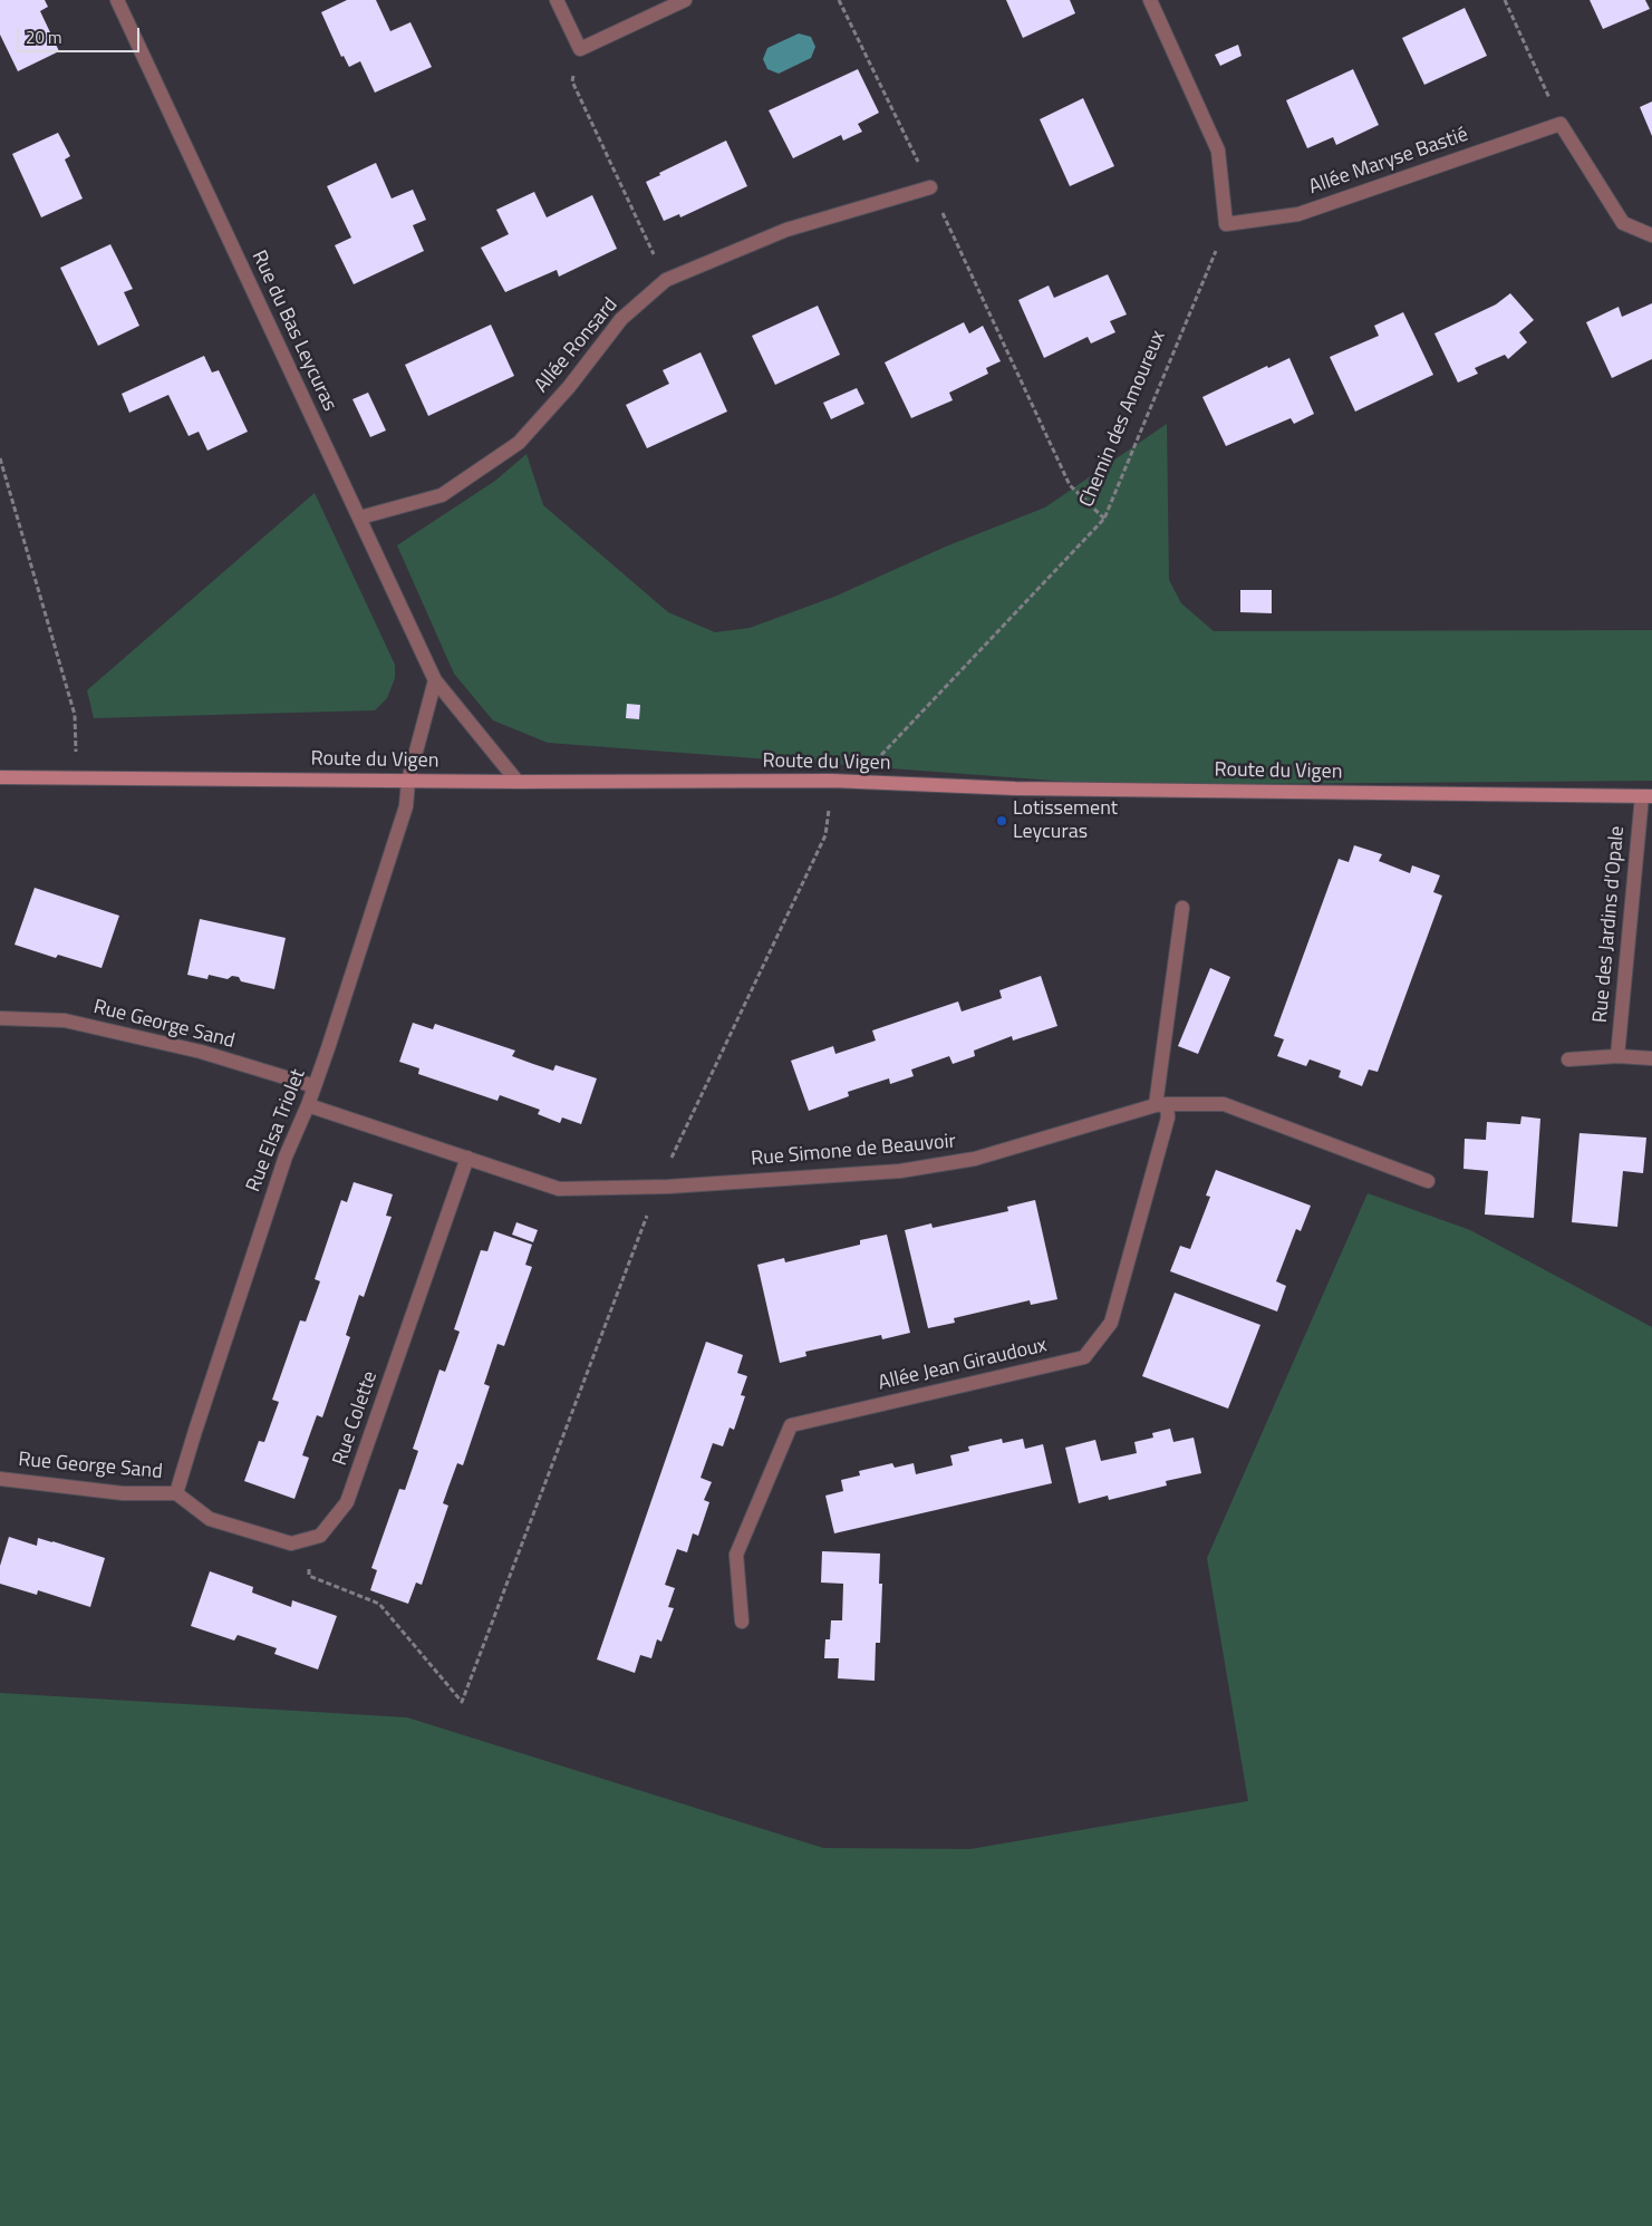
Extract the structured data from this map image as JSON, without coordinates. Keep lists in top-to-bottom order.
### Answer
{
  "streets": {
    "street": [
      "Allée Maryse Bastié",
      "Rue du Bas Leycuras",
      "Allée Ronsard",
      "Route du Vigen",
      "Rue des Jardins d'Opale",
      "Rue George Sand",
      "Rue Elsa Triolet",
      "Rue Simone de Beauvoir",
      "Allée Jean Giraudoux",
      "Rue Colette"
    ],
    "path": ["Chemin des Amoureux"]
  },
  "crossings": [
    ["Allée Maryse Bastié", "Chemin des Amoureux"],
    ["Rue du Bas Leycuras", "Allée Ronsard"],
    ["Rue du Bas Leycuras", "Route du Vigen"],
    ["Chemin des Amoureux", "Route du Vigen"],
    ["Route du Vigen", "Rue des Jardins d'Opale"],
    ["Route du Vigen", "Rue Elsa Triolet"],
    ["Rue George Sand", "Rue Elsa Triolet"],
    ["Rue Elsa Triolet", "Rue Simone de Beauvoir"],
    ["Rue Simone de Beauvoir", "Allée Jean Giraudoux"],
    ["Rue Simone de Beauvoir", "Rue Colette"]
  ],
  "places": ["Lotissement Leycuras"],
  "scale_bar": "20 m"
}
